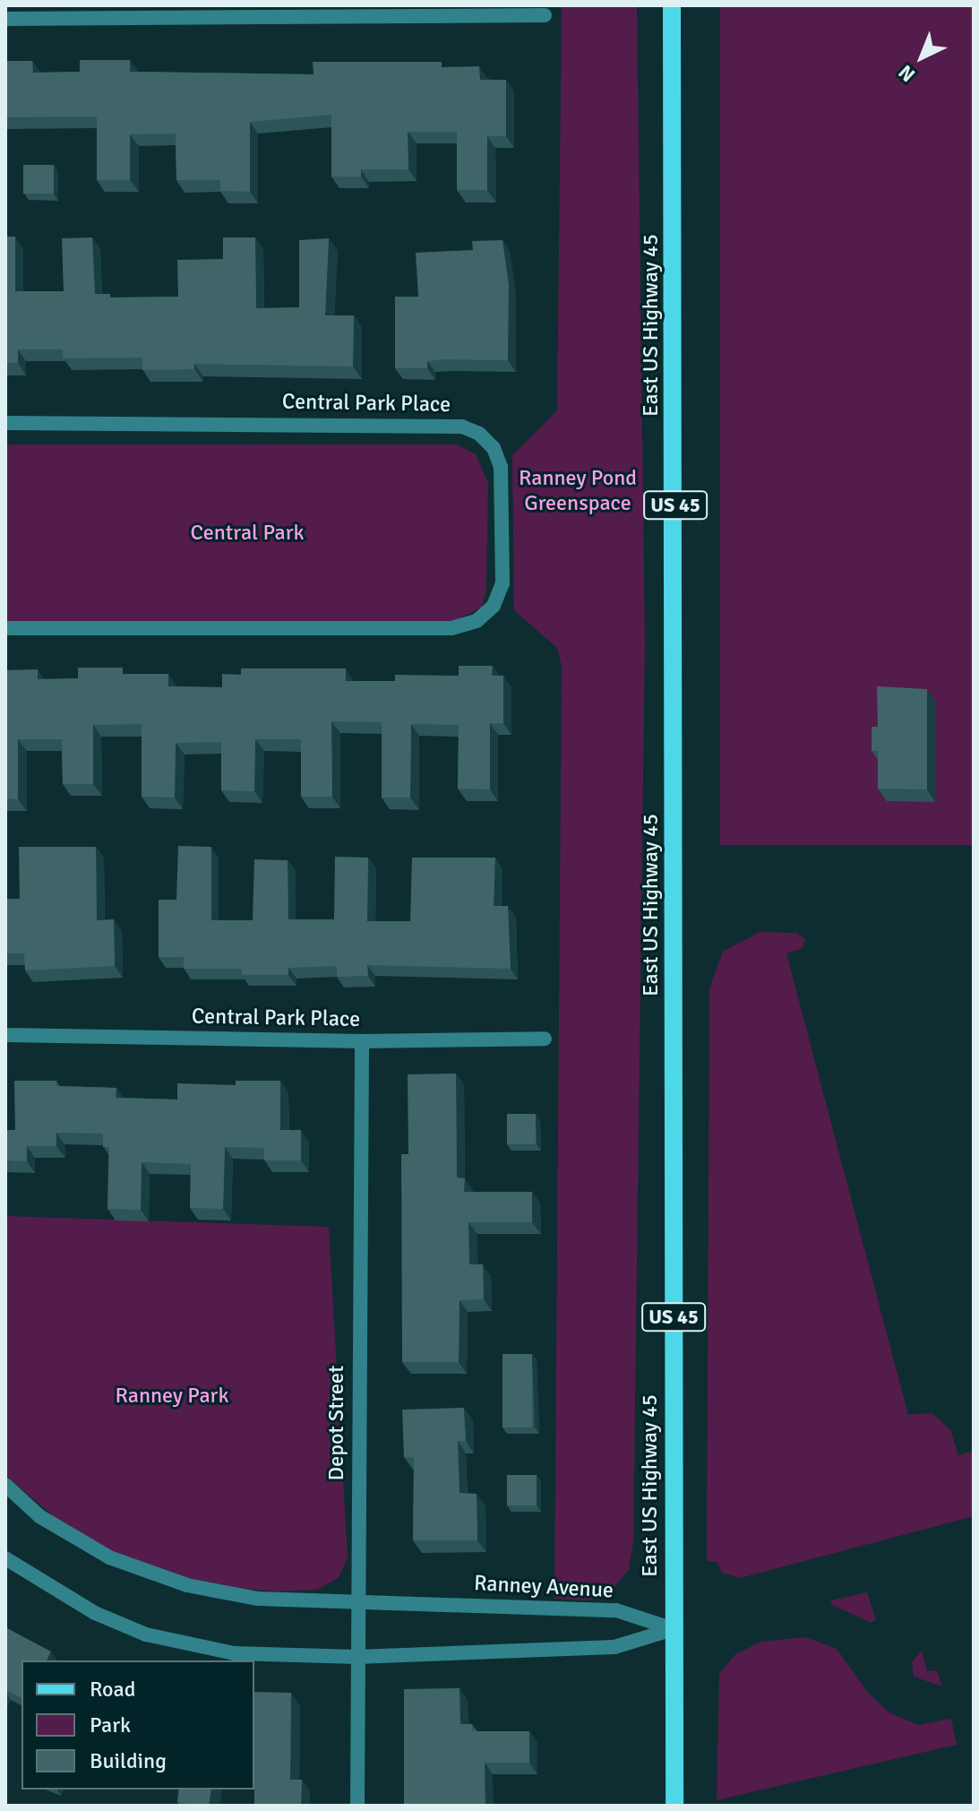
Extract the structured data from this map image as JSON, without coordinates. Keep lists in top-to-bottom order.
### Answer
{
  "streets": {
    "main road": ["East US Highway 45", "US 45"],
    "street": ["Central Park Place", "Depot Street", "Ranney Avenue"]
  },
  "crossings": [
    ["East US Highway 45", "Ranney Avenue"],
    ["Central Park Place", "Depot Street"],
    ["Depot Street", "Ranney Avenue"]
  ],
  "parks": ["Ranney Pond Greenspace", "Central Park", "Ranney Park"],
  "legend": ["Road", "Park", "Building"],
  "north": "bottom left"
}
